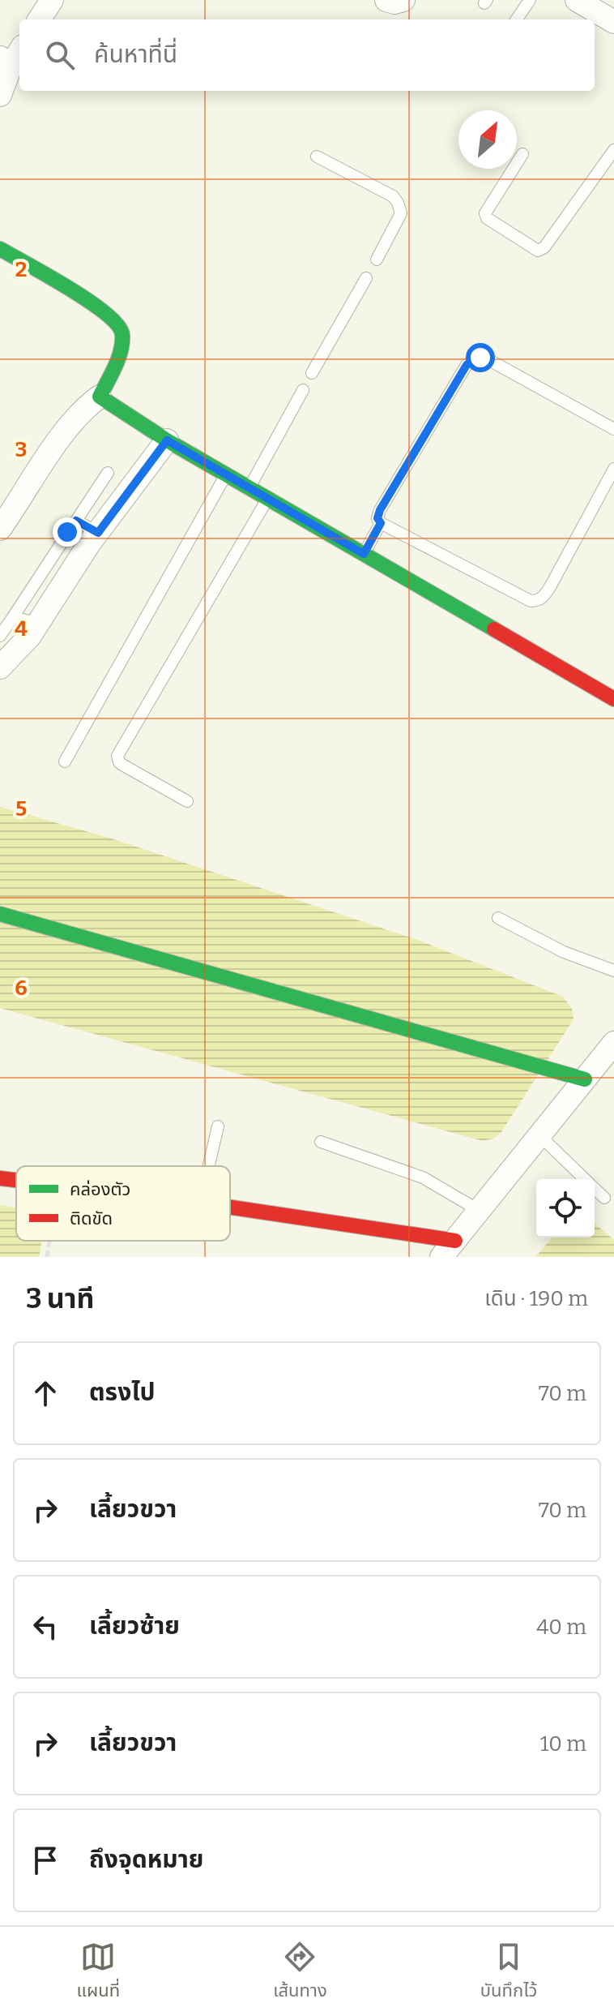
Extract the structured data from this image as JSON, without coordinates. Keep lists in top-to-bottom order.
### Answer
{
  "legend": ["คล่องตัว", "ติดขัด"],
  "north": "top right",
  "page": {
    "search": "ค้นหาที่นี่",
    "heading": ["3 นาที", "เดิน · 190 m"],
    "list": [
      ["ตรงไป", "70 m"],
      ["เลี้ยวขวา", "70 m"],
      ["เลี้ยวซ้าย", "40 m"],
      ["เลี้ยวขวา", "10 m"],
      "ถึงจุดหมาย"
    ],
    "nav": ["แผนที่", "เส้นทาง", "บันทึกไว้"]
  },
  "grid": {
    "rows": [
      "2",
      "3",
      "4",
      "5",
      "6"
    ]
  }
}
